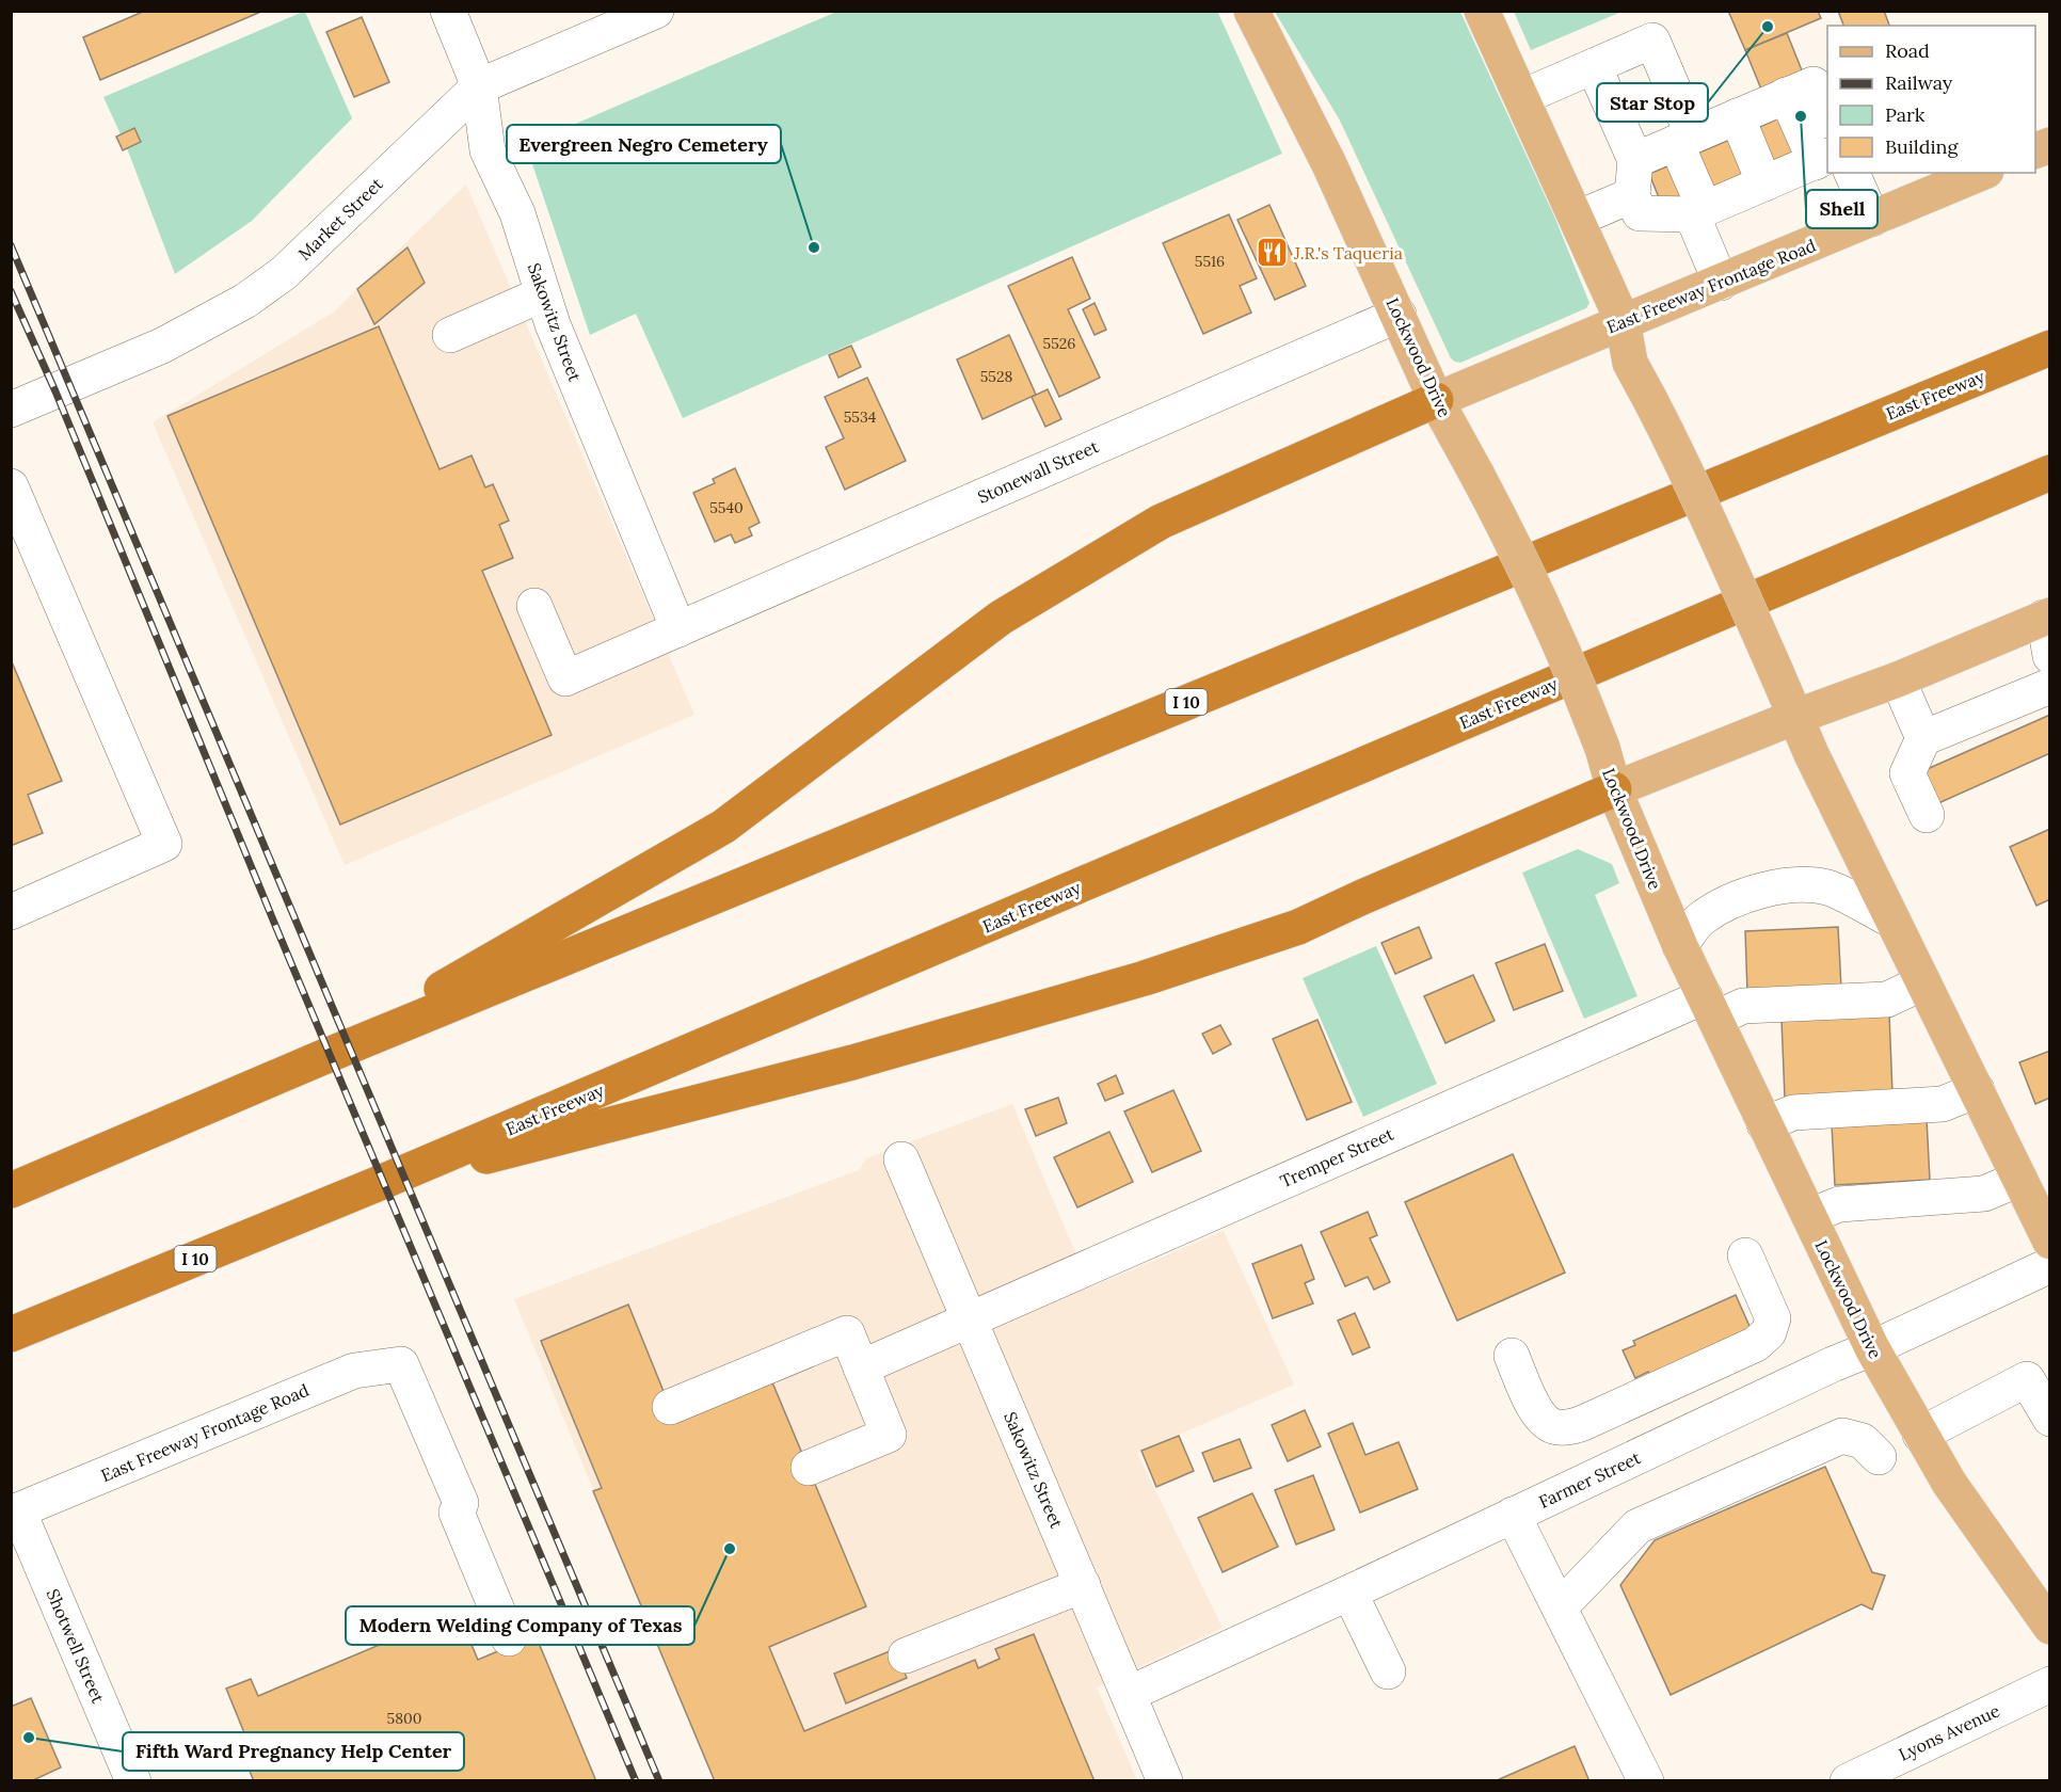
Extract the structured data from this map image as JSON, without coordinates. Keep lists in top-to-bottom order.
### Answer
{
  "streets": {
    "highway": ["East Freeway", "I 10"],
    "main road": ["East Freeway Frontage Road", "Lockwood Drive"],
    "street": [
      "Market Street",
      "Sakowitz Street",
      "Stonewall Street",
      "Tremper Street",
      "Farmer Street",
      "Shotwell Street",
      "Lyons Avenue"
    ]
  },
  "crossings": [
    ["Market Street", "Sakowitz Street"],
    ["East Freeway Frontage Road", "Lockwood Drive"],
    ["East Freeway Frontage Road", "Shotwell Street"],
    ["Sakowitz Street", "Stonewall Street"],
    ["Sakowitz Street", "Tremper Street"],
    ["Sakowitz Street", "Farmer Street"],
    ["Lockwood Drive", "Stonewall Street"],
    ["Lockwood Drive", "Tremper Street"],
    ["Lockwood Drive", "Farmer Street"]
  ],
  "places": {
    "other": [
      "Star Stop",
      "Shell",
      "Evergreen Negro Cemetery",
      "Modern Welding Company of Texas",
      "Fifth Ward Pregnancy Help Center"
    ],
    "restaurant": ["J.R.'s Taqueria"]
  },
  "house_numbers": [
    "5516",
    "5526",
    "5528",
    "5534",
    "5540",
    "5800"
  ],
  "legend": [
    "Road",
    "Railway",
    "Park",
    "Building"
  ]
}
